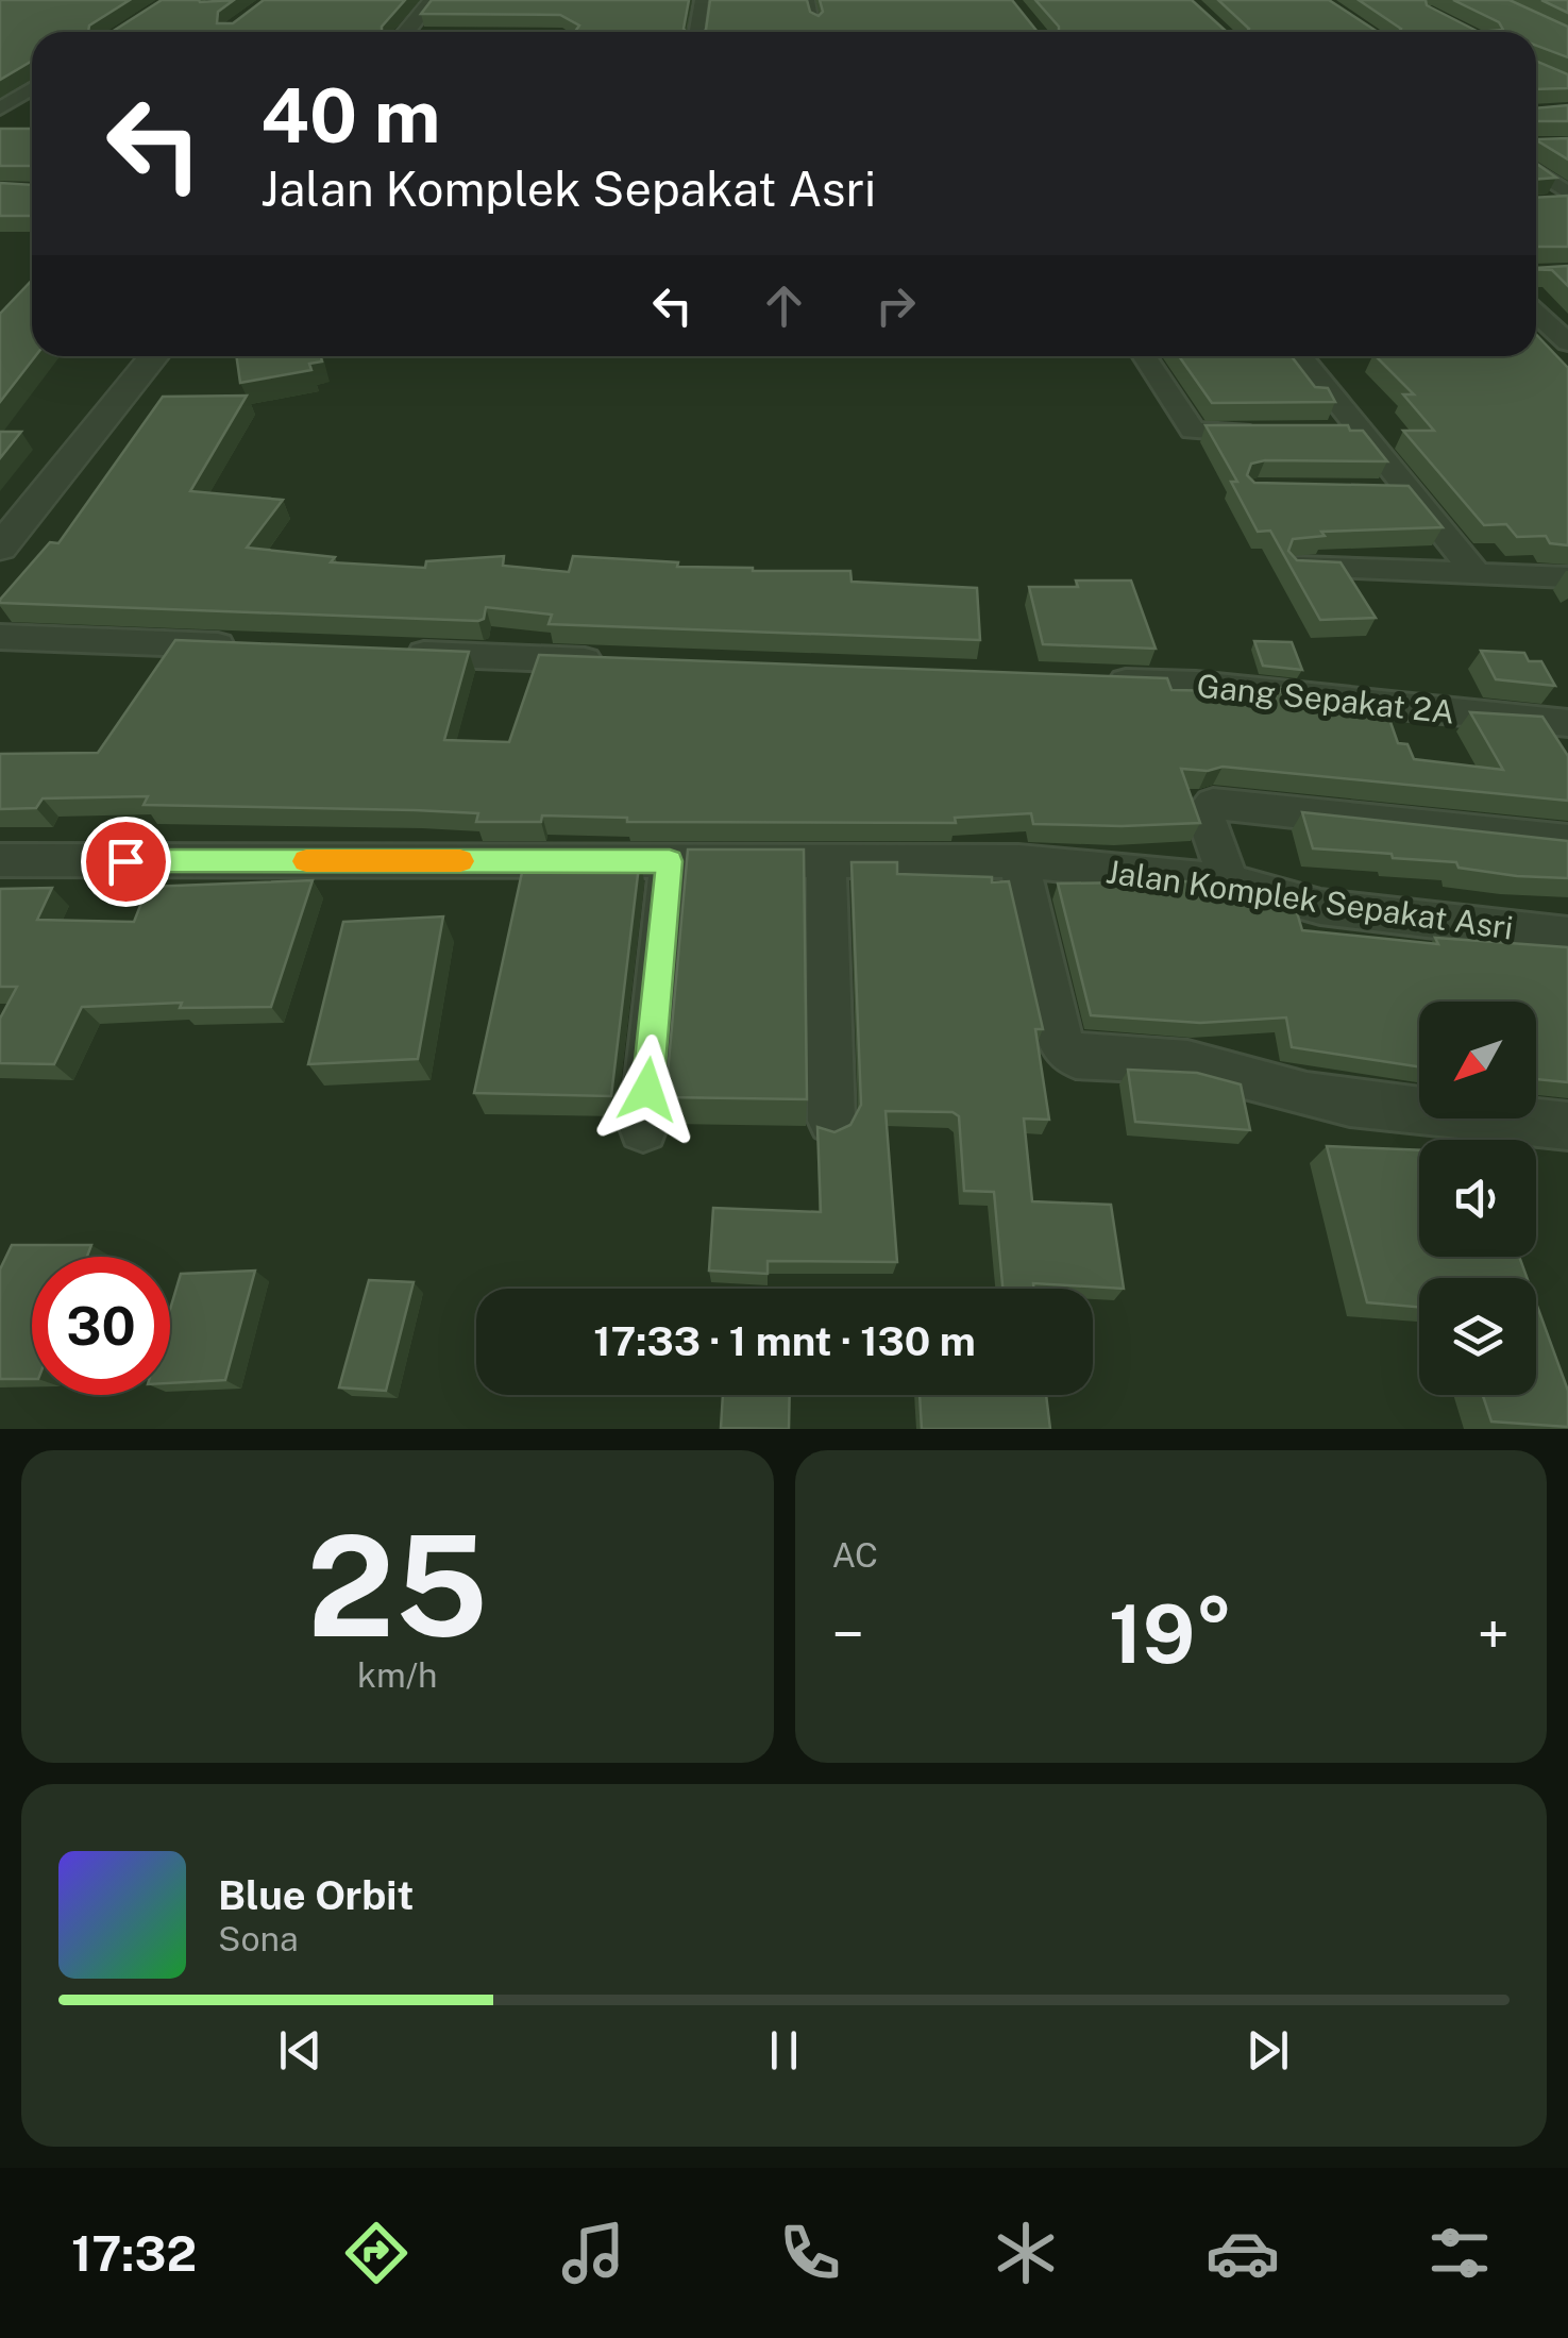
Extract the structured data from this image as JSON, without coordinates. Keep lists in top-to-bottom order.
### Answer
{
  "streets": {
    "street": ["Gang Sepakat 2A", "Jalan Komplek Sepakat Asri"]
  },
  "north": "bottom left",
  "page": {
    "turn": ["40 m", "Jalan Komplek Sepakat Asri"],
    "limit": "30",
    "trip": "17:33 · 1 mnt · 130 m",
    "tile": [
      ["25", "km/h"],
      "AC"
    ],
    "heat": ["−", "19°", "+"],
    "song": ["Blue Orbit", "Sona"],
    "tabs": "17:32"
  }
}
